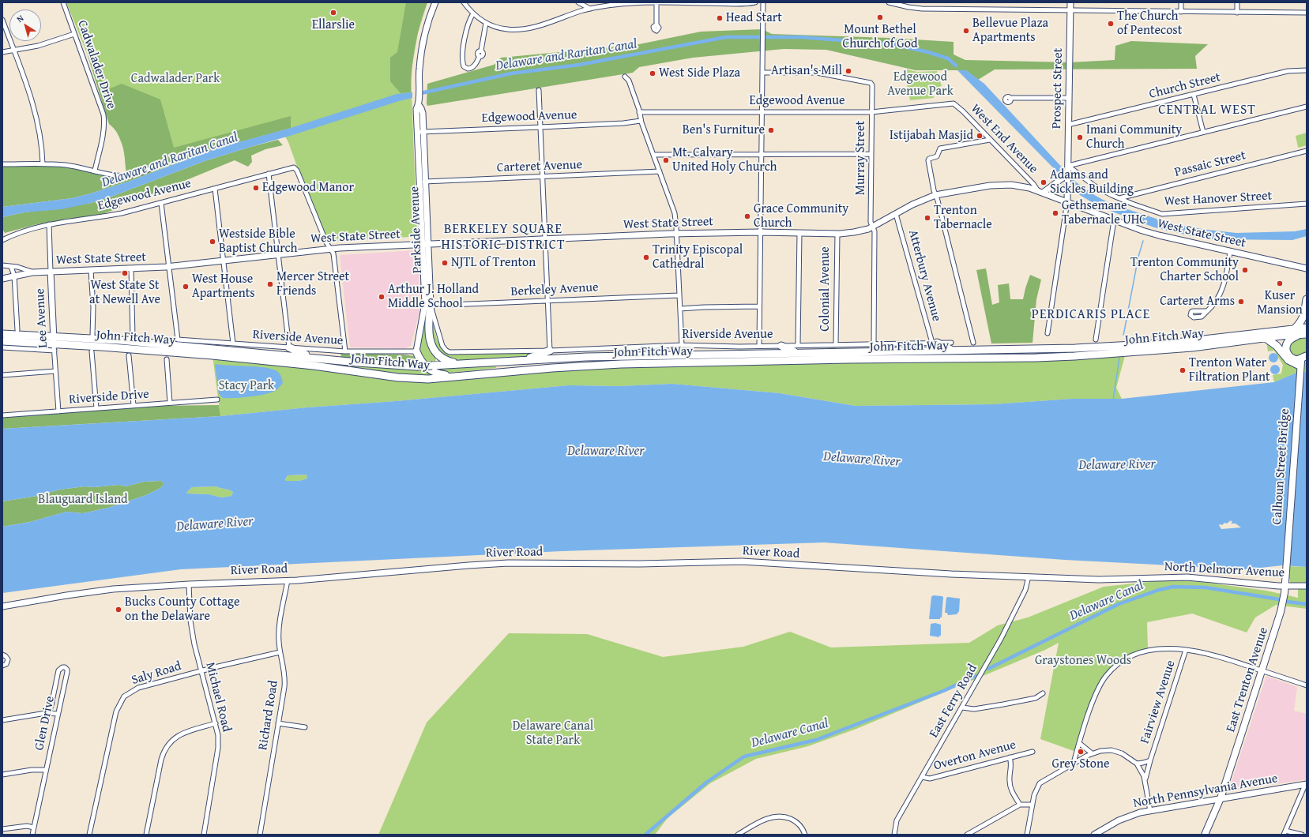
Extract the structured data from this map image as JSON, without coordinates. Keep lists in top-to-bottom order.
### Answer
{
  "streets": {
    "highway": ["John Fitch Way"],
    "main road": [
      "Prospect Street",
      "West State Street",
      "Parkside Avenue",
      "Lee Avenue",
      "Calhoun Street Bridge",
      "River Road",
      "North Delmorr Avenue",
      "East Trenton Avenue",
      "North Pennsylvania Avenue"
    ],
    "street": [
      "Cadwalader Drive",
      "Church Street",
      "Edgewood Avenue",
      "West End Avenue",
      "Murray Street",
      "Passaic Street",
      "Carteret Avenue",
      "West Hanover Street",
      "Atterbury Avenue",
      "Colonial Avenue",
      "Berkeley Avenue",
      "Riverside Avenue",
      "Riverside Drive",
      "Saly Road",
      "Michael Road",
      "East Ferry Road",
      "Fairview Avenue",
      "Richard Road",
      "Glen Drive",
      "Overton Avenue"
    ]
  },
  "crossings": [
    ["Church Street", "Prospect Street"],
    ["Prospect Street", "West Hanover Street"],
    ["Prospect Street", "West State Street"],
    ["Edgewood Avenue", "West End Avenue"],
    ["Edgewood Avenue", "Murray Street"],
    ["Edgewood Avenue", "West State Street"],
    ["Edgewood Avenue", "Parkside Avenue"],
    ["Edgewood Avenue", "Lee Avenue"],
    ["West End Avenue", "West State Street"],
    ["Murray Street", "West State Street"],
    ["Passaic Street", "West Hanover Street"],
    ["Carteret Avenue", "Parkside Avenue"],
    ["West State Street", "Parkside Avenue"],
    ["West State Street", "Atterbury Avenue"],
    ["West State Street", "Colonial Avenue"],
    ["West State Street", "Lee Avenue"],
    ["West State Street", "Riverside Avenue"],
    ["Parkside Avenue", "Berkeley Avenue"],
    ["Parkside Avenue", "Riverside Avenue"],
    ["Lee Avenue", "John Fitch Way"],
    ["Lee Avenue", "Riverside Drive"],
    ["Calhoun Street Bridge", "East Trenton Avenue"],
    ["River Road", "North Delmorr Avenue"],
    ["River Road", "Michael Road"],
    ["River Road", "East Ferry Road"],
    ["River Road", "Richard Road"],
    ["North Delmorr Avenue", "East Trenton Avenue"],
    ["Saly Road", "Michael Road"],
    ["Saly Road", "Richard Road"],
    ["East Trenton Avenue", "North Pennsylvania Avenue"],
    ["East Ferry Road", "Overton Avenue"]
  ],
  "districts": ["CENTRAL WEST", "BERKELEY SQUARE HISTORIC DISTRICT", "PERDICARIS PLACE"],
  "water": ["Delaware and Raritan Canal", "Delaware River", "Delaware Canal"],
  "parks": [
    "Edgewood Avenue Park",
    "Cadwalader Park",
    "Stacy Park",
    "Blauguard Island",
    "Graystones Woods",
    "Delaware Canal State Park"
  ],
  "places": [
    "Ellarslie",
    "Mount Bethel Church of God",
    "Head Start",
    "The Church of Pentecost",
    "Bellevue Plaza Apartments",
    "Artisan's Mill",
    "West Side Plaza",
    "Ben's Furniture",
    "Istijabah Masjid",
    "Imani Community Church",
    "Mt. Calvary United Holy Church",
    "Adams and Sickles Building",
    "Edgewood Manor",
    "Gethsemane Tabernacle UHC",
    "Grace Community Church",
    "Trenton Tabernacle",
    "Westside Bible Baptist Church",
    "Trinity Episcopal Cathedral",
    "NJTL of Trenton",
    "Trenton Community Charter School",
    "West State St at Newell Ave",
    "Kuser Mansion",
    "Mercer Street Friends",
    "West House Apartments",
    "Arthur J. Holland Middle School",
    "Carteret Arms",
    "Trenton Water Filtration Plant",
    "Bucks County Cottage on the Delaware",
    "Grey Stone"
  ],
  "north": "top left"
}
